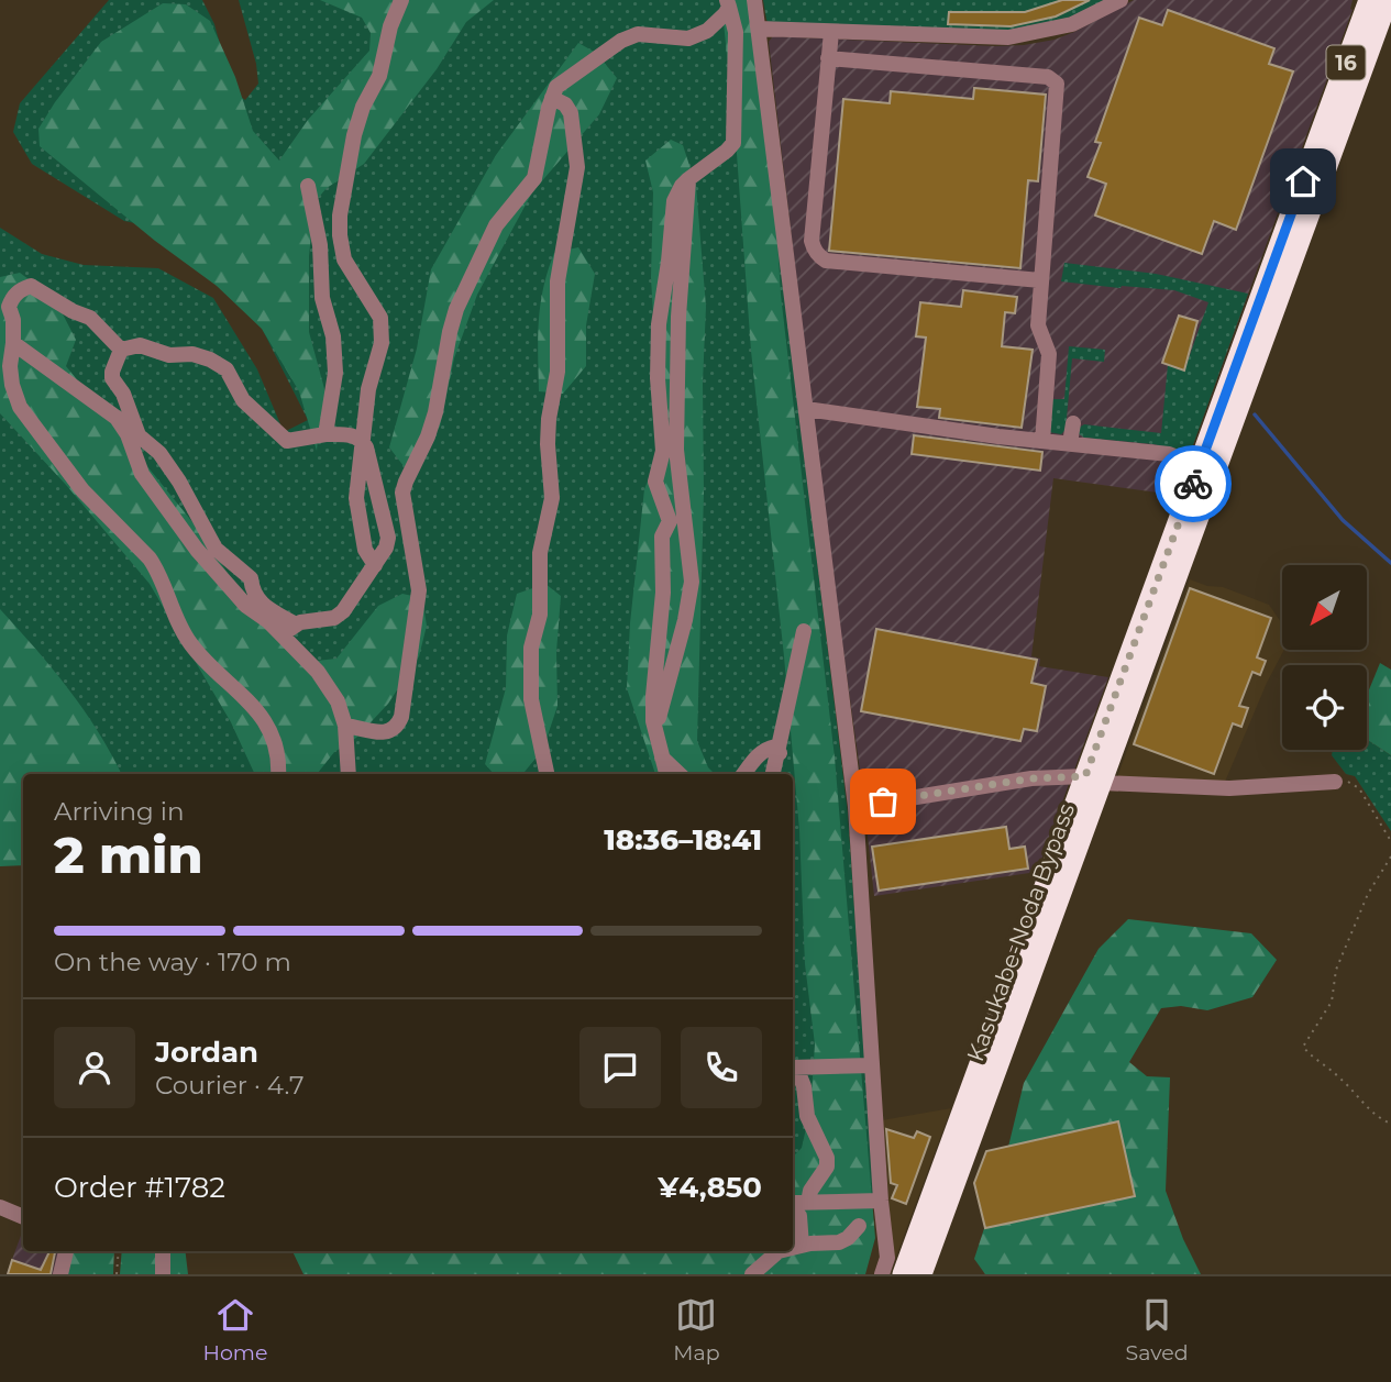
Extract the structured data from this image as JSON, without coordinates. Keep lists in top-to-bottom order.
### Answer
{
  "streets": {
    "highway": ["16", "Kasukabe-Noda Bypass"]
  },
  "north": "bottom left",
  "page": {
    "heading": ["2 min", "Arriving in", "18:36–18:41"],
    "panel": [
      "Jordan",
      "Courier · 4.7",
      "Order #1782",
      "¥4,850"
    ],
    "bar": "On the way · 170 m",
    "tabs": ["Home", "Map", "Saved"]
  }
}
